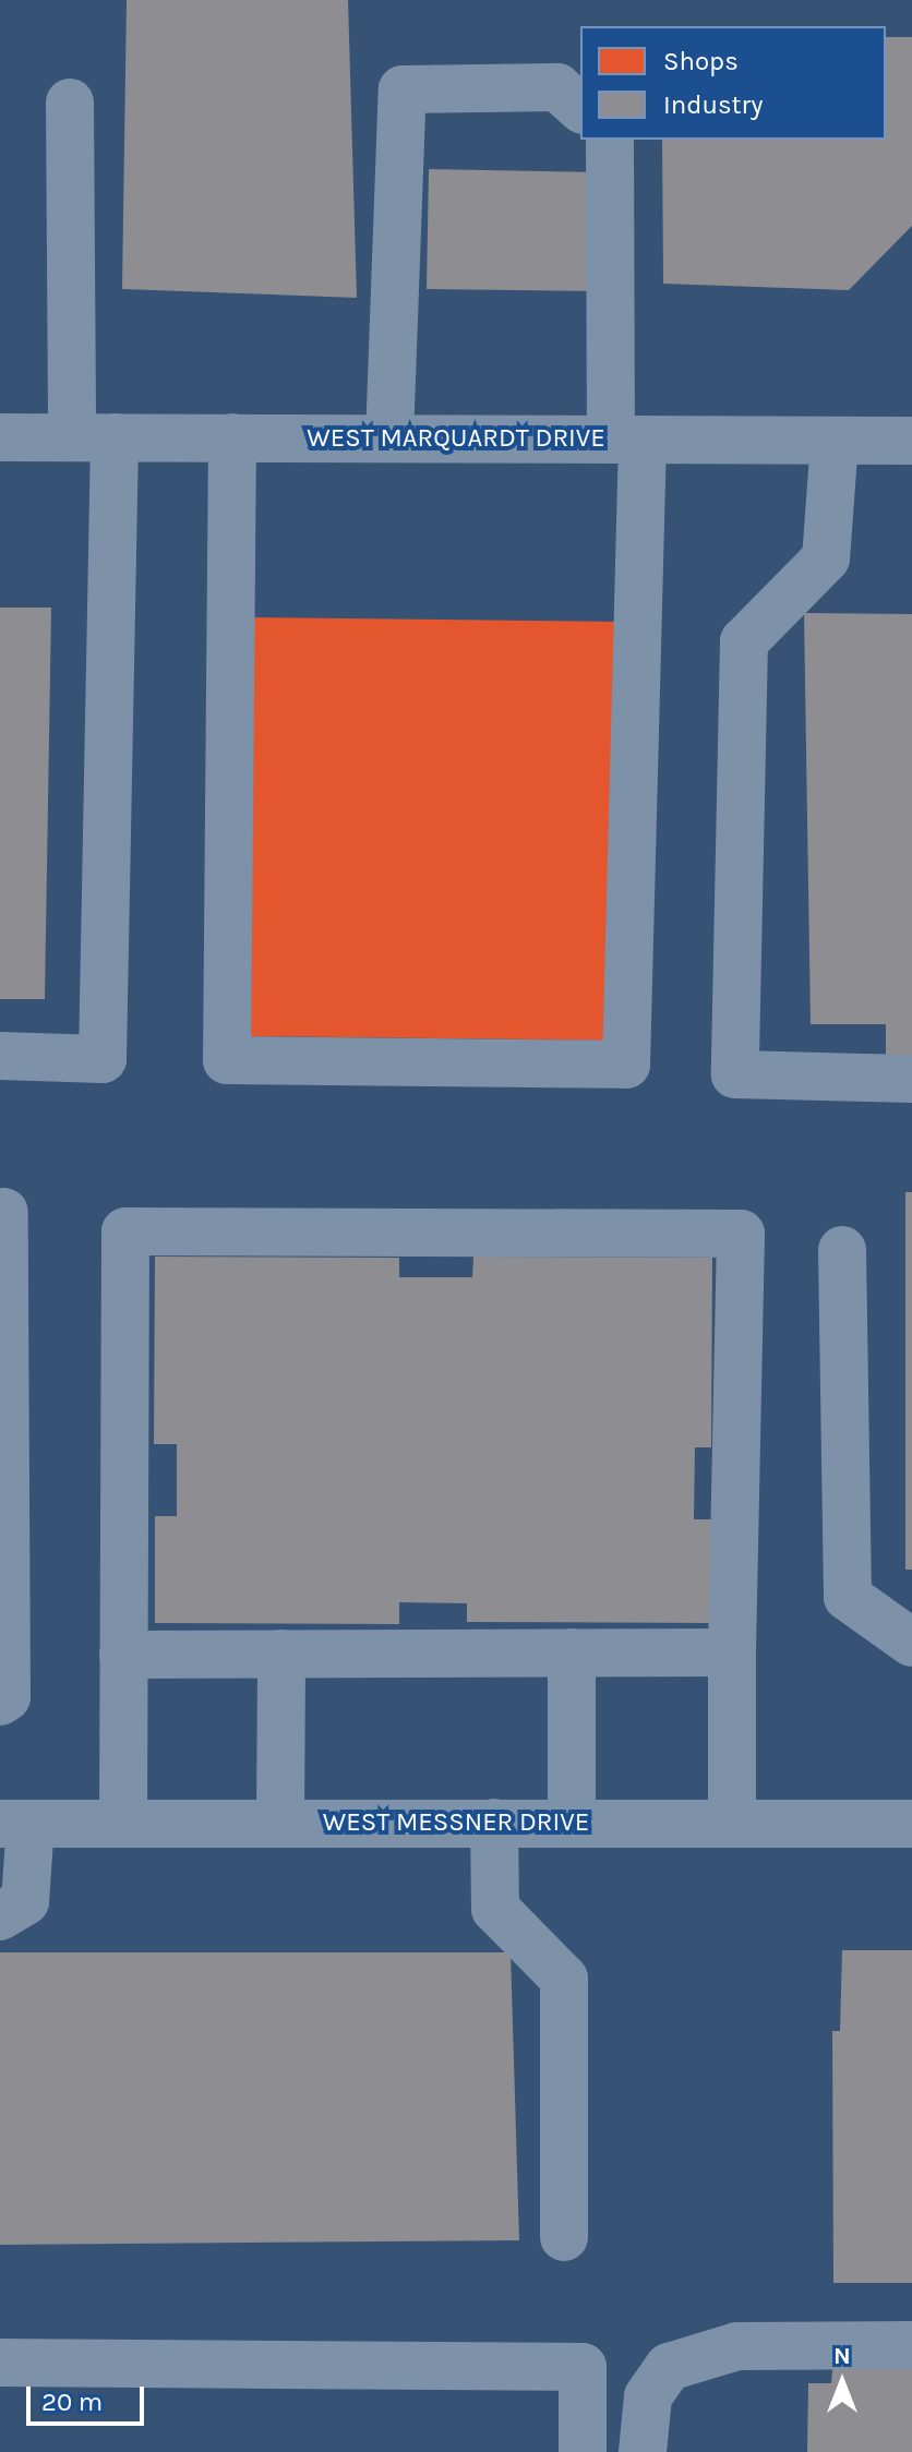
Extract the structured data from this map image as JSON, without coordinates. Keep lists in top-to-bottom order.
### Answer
{
  "streets": {
    "street": ["WEST MARQUARDT DRIVE", "WEST MESSNER DRIVE"]
  },
  "legend": ["Shops", "Industry"],
  "scale_bar": "20 m",
  "north": "top"
}
